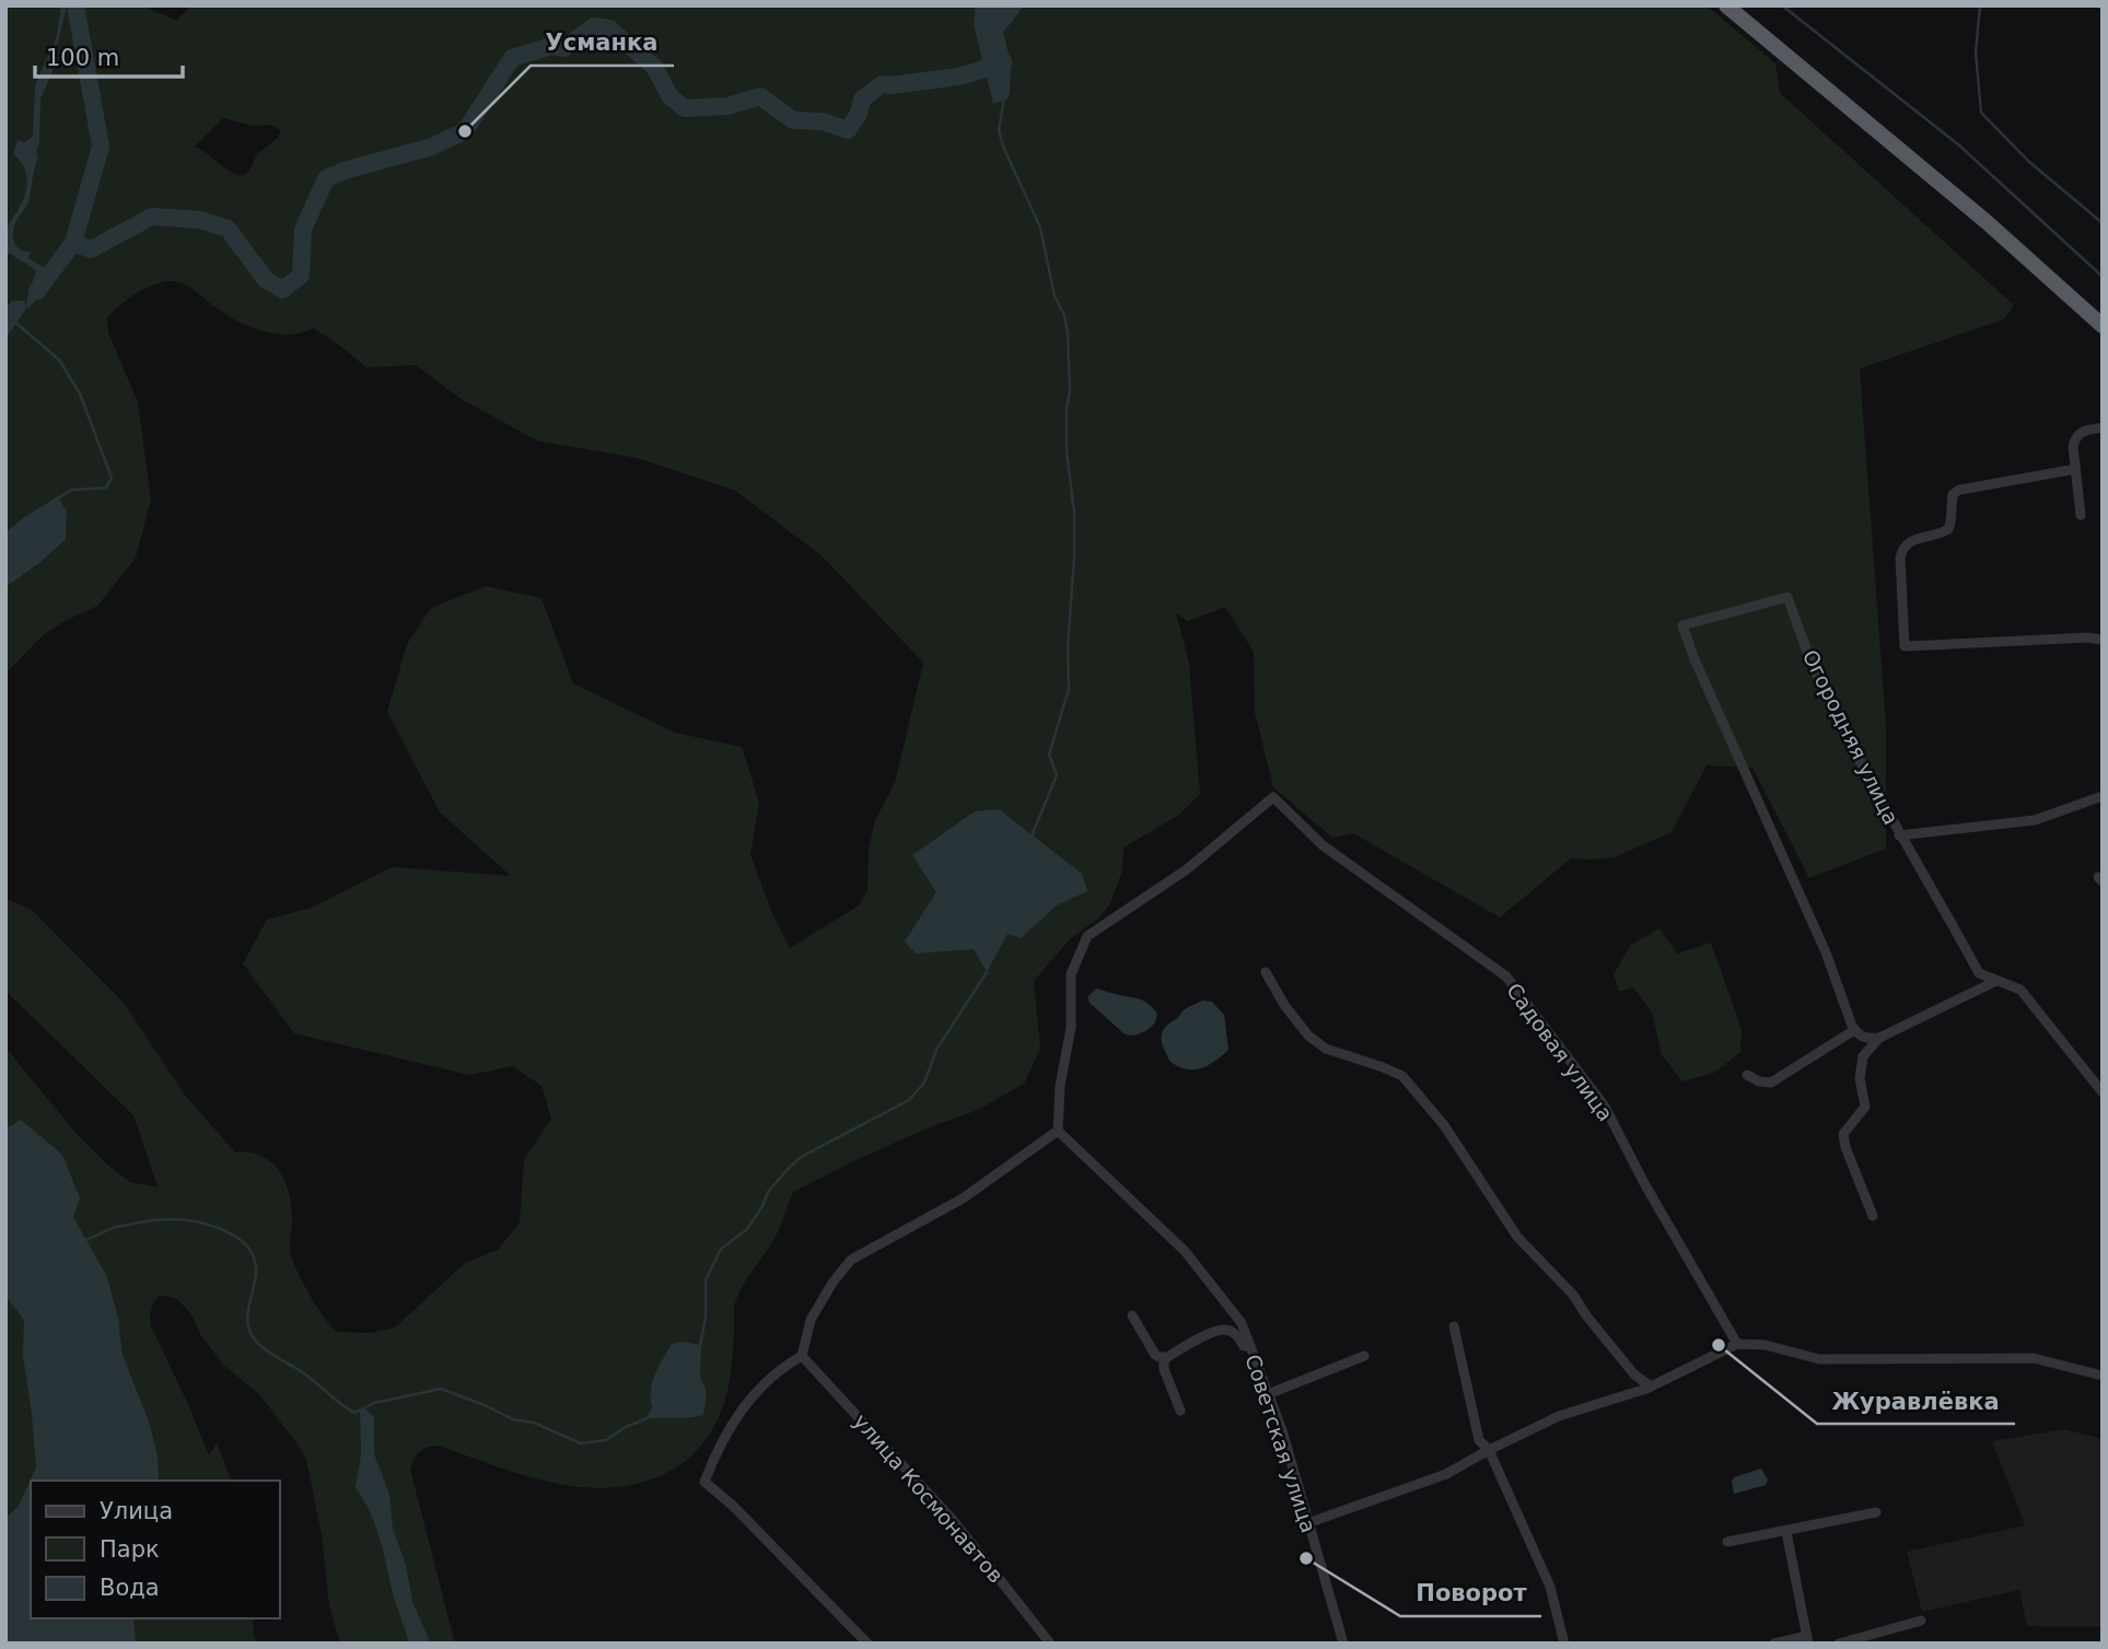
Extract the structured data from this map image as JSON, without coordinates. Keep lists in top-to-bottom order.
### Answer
{
  "streets": {
    "street": [
      "Огородняя улица",
      "Садовая улица",
      "Советская улица",
      "улица Космонавтов"
    ]
  },
  "crossings": [
    ["Садовая улица", "Советская улица"]
  ],
  "places": ["Усманка", "Журавлёвка", "Поворот"],
  "legend": ["Улица", "Парк", "Вода"],
  "scale_bar": "100 m"
}
